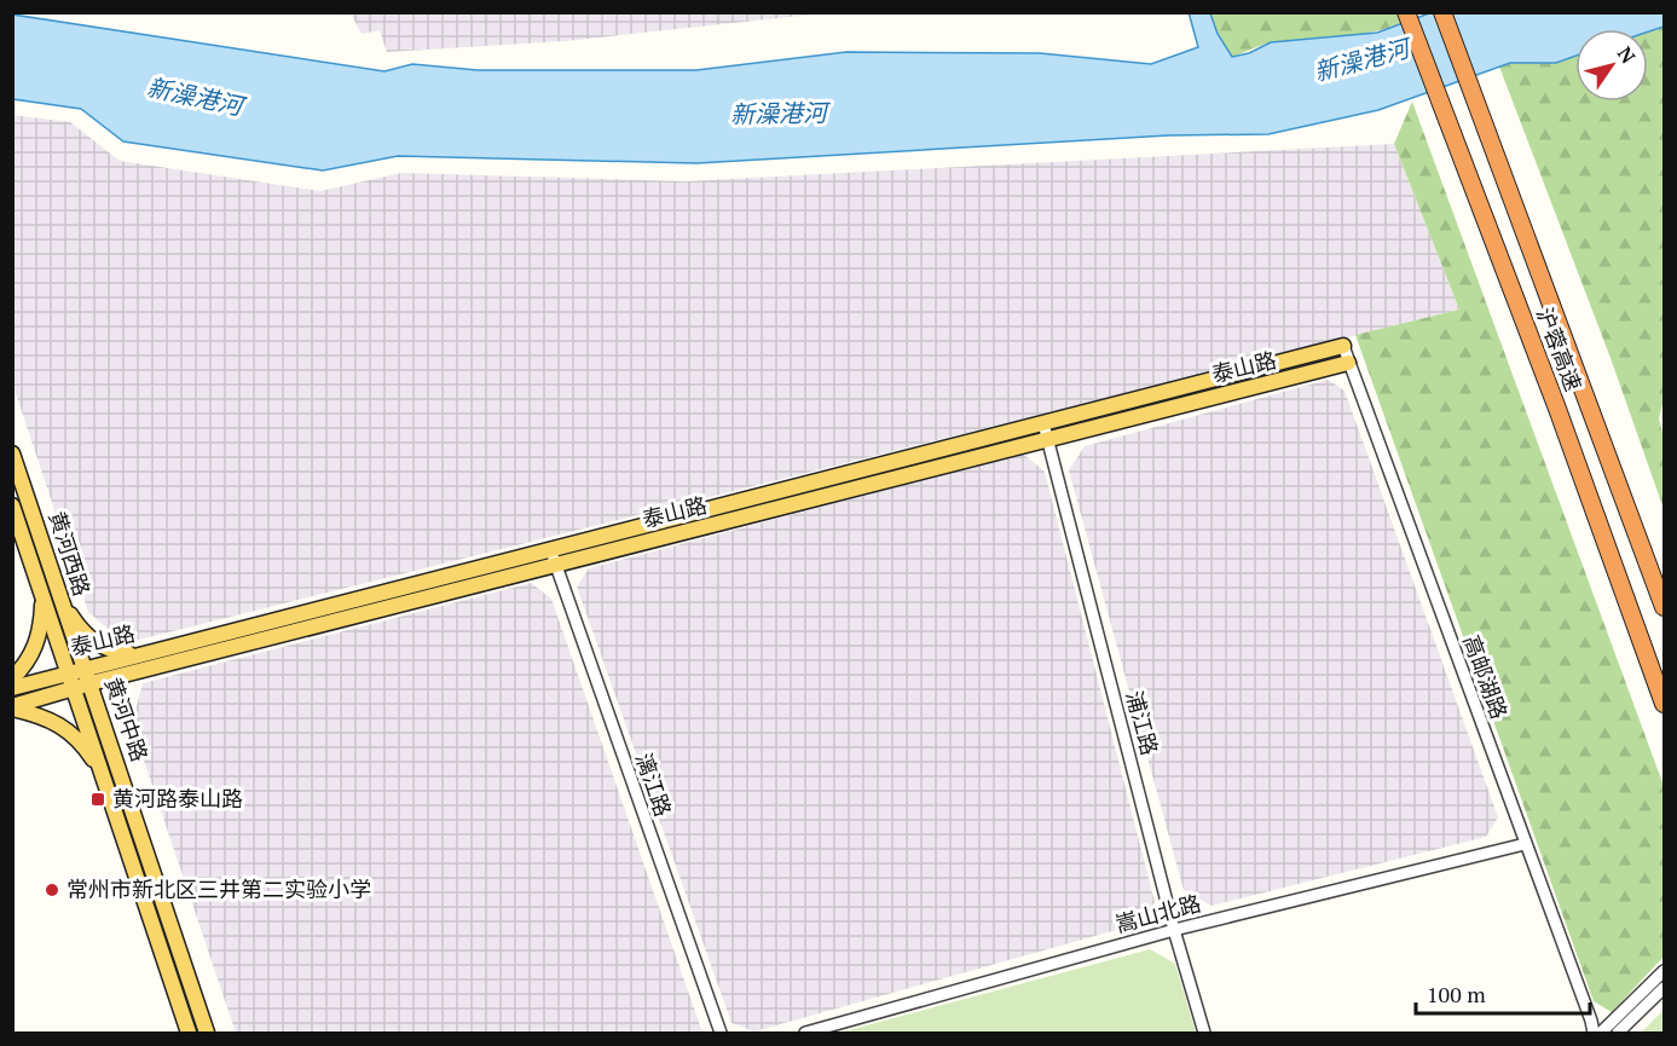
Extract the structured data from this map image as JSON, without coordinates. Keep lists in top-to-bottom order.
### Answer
{
  "streets": {
    "highway": ["沪蓉高速"],
    "main road": ["泰山路", "黄河西路", "黄河中路"],
    "street": [
      "高邮湖路",
      "浦江路",
      "漓江路",
      "嵩山北路"
    ]
  },
  "crossings": [
    ["泰山路", "黄河西路"],
    ["泰山路", "高邮湖路"],
    ["泰山路", "黄河中路"],
    ["泰山路", "浦江路"],
    ["泰山路", "漓江路"],
    ["黄河西路", "黄河中路"],
    ["高邮湖路", "嵩山北路"],
    ["浦江路", "嵩山北路"]
  ],
  "water": ["新澡港河"],
  "places": {
    "transit": ["黄河路泰山路"],
    "other": ["常州市新北区三井第二实验小学"]
  },
  "scale_bar": "100 m",
  "north": "top right"
}
